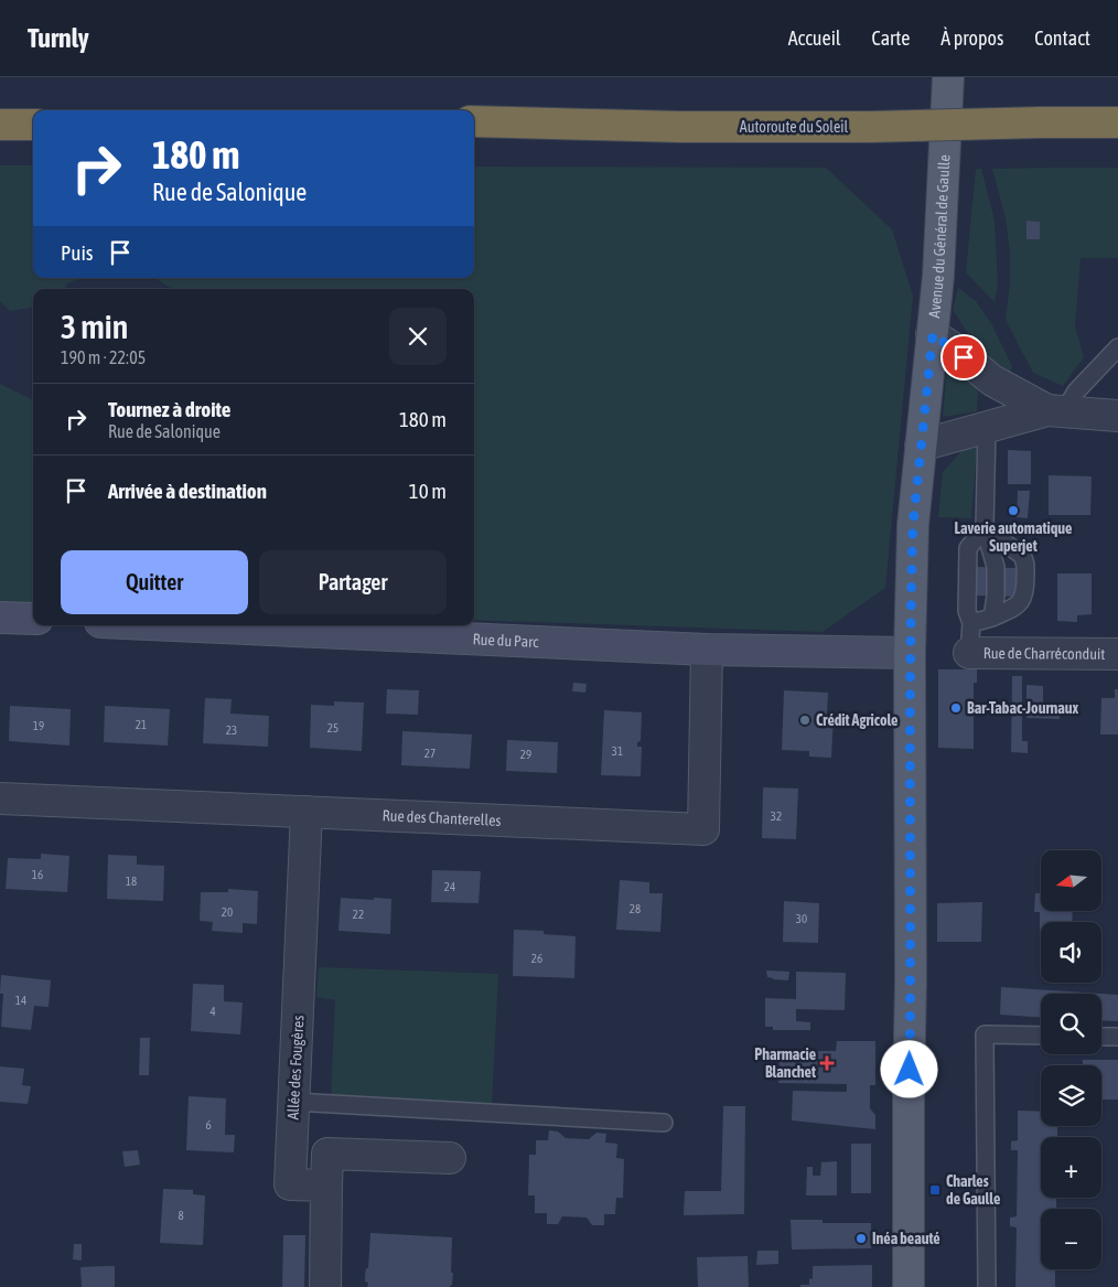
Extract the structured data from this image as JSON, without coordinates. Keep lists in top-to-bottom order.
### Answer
{
  "streets": {
    "highway": ["Autoroute du Soleil"],
    "main road": ["Avenue du Général de Gaulle"],
    "street": [
      "Rue du Parc",
      "Rue de Charréconduit",
      "Rue des Chanterelles",
      "Allée des Fougères"
    ]
  },
  "crossings": [
    ["Avenue du Général de Gaulle", "Rue du Parc"],
    ["Rue du Parc", "Rue des Chanterelles"],
    ["Rue des Chanterelles", "Allée des Fougères"]
  ],
  "places": {
    "other": [
      "Laverie automatique Superjet",
      "Bar-Tabac-Journaux",
      "Crédit Agricole",
      "Inéa beauté"
    ],
    "health": ["Pharmacie Blanchet"],
    "transit": ["Charles de Gaulle"]
  },
  "house_numbers": [
    "21",
    "19",
    "25",
    "23",
    "31",
    "27",
    "29",
    "32",
    "16",
    "18",
    "24",
    "28",
    "20",
    "22",
    "30",
    "26",
    "14",
    "4",
    "6",
    "8"
  ],
  "north": "left",
  "page": {
    "header": "Turnly",
    "nav": [
      "Accueil",
      "Carte",
      "À propos",
      "Contact"
    ],
    "turn": ["180 m", "Rue de Salonique"],
    "then": "Puis",
    "heading": ["3 min", "190 m · 22:05"],
    "list": [
      {
        "name": "Tournez à droite",
        "note": "Rue de Salonique",
        "value": "180 m"
      },
      {
        "name": "Arrivée à destination",
        "value": "10 m"
      }
    ],
    "buttons": ["Quitter", "Partager"],
    "map_buttons": ["+", "−"]
  }
}
